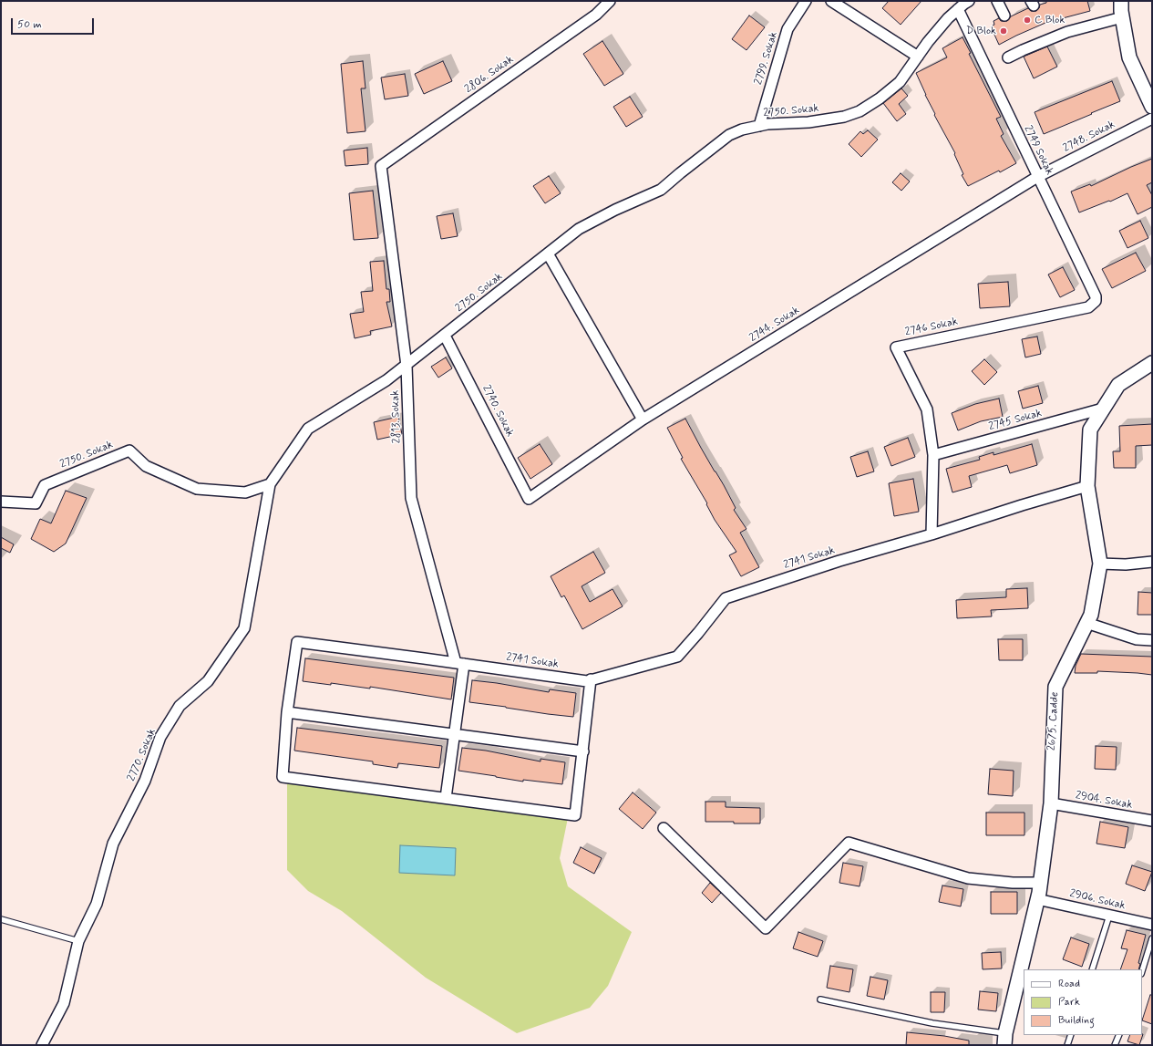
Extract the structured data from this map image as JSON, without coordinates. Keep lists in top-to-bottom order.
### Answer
{
  "streets": {
    "street": [
      "2799. Sokak",
      "2806. Sokak",
      "2750. Sokak",
      "2748. Sokak",
      "2749 Sokak",
      "2744. Sokak",
      "2746 Sokak",
      "2740. Sokak",
      "2813. Sokak",
      "2745 Sokak",
      "2741 Sokak",
      "2675. Cadde",
      "2770. Sokak",
      "2904. Sokak",
      "2906. Sokak"
    ]
  },
  "crossings": [
    ["2799. Sokak", "2750. Sokak"],
    ["2806. Sokak", "2813. Sokak"],
    ["2750. Sokak", "2749 Sokak"],
    ["2750. Sokak", "2740. Sokak"],
    ["2750. Sokak", "2813. Sokak"],
    ["2750. Sokak", "2770. Sokak"],
    ["2748. Sokak", "2749 Sokak"],
    ["2748. Sokak", "2744. Sokak"],
    ["2749 Sokak", "2744. Sokak"],
    ["2749 Sokak", "2746 Sokak"],
    ["2744. Sokak", "2740. Sokak"],
    ["2746 Sokak", "2745 Sokak"],
    ["2746 Sokak", "2741 Sokak"],
    ["2813. Sokak", "2741 Sokak"],
    ["2745 Sokak", "2675. Cadde"],
    ["2741 Sokak", "2675. Cadde"],
    ["2675. Cadde", "2904. Sokak"],
    ["2675. Cadde", "2906. Sokak"]
  ],
  "places": ["C Blok", "D Blok"],
  "legend": ["Road", "Park", "Building"],
  "scale_bar": "50 m"
}
